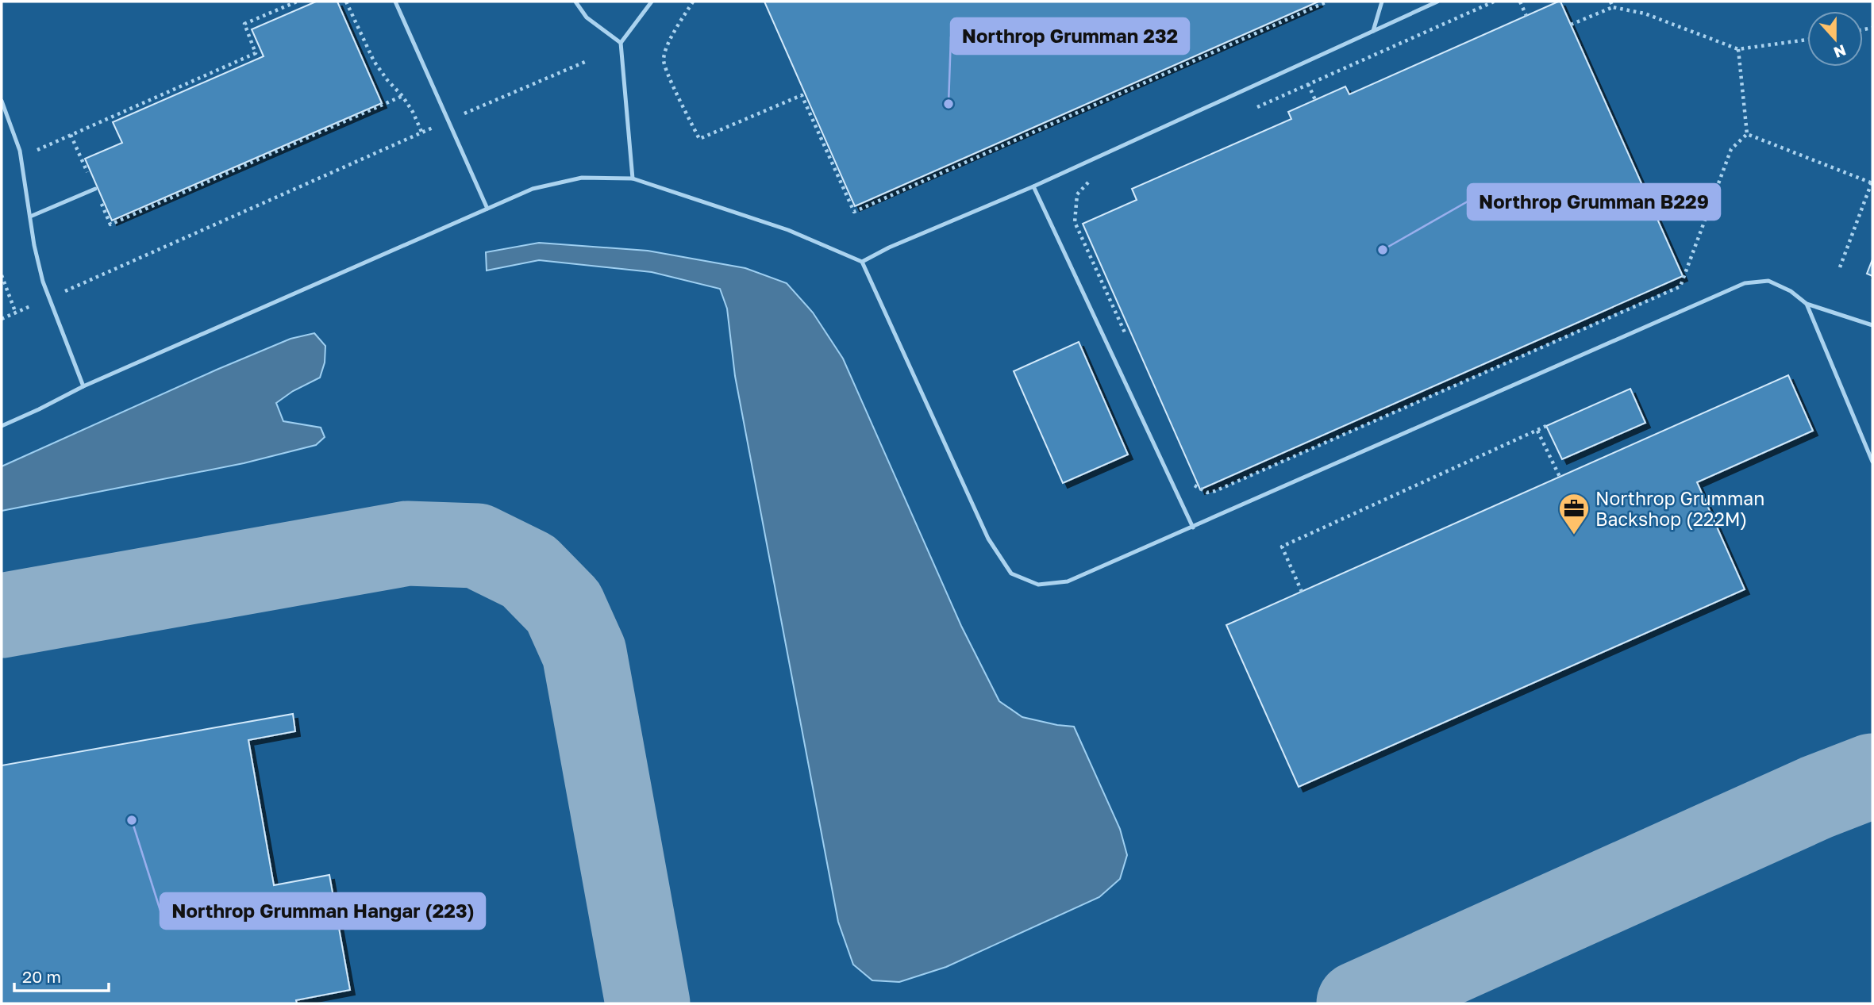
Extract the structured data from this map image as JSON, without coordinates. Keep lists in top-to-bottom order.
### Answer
{
  "places": {
    "other": ["Northrop Grumman 232", "Northrop Grumman B229", "Northrop Grumman Hangar (223)"],
    "office": ["Northrop Grumman Backshop (222M)"]
  },
  "scale_bar": "20 m",
  "north": "bottom"
}
